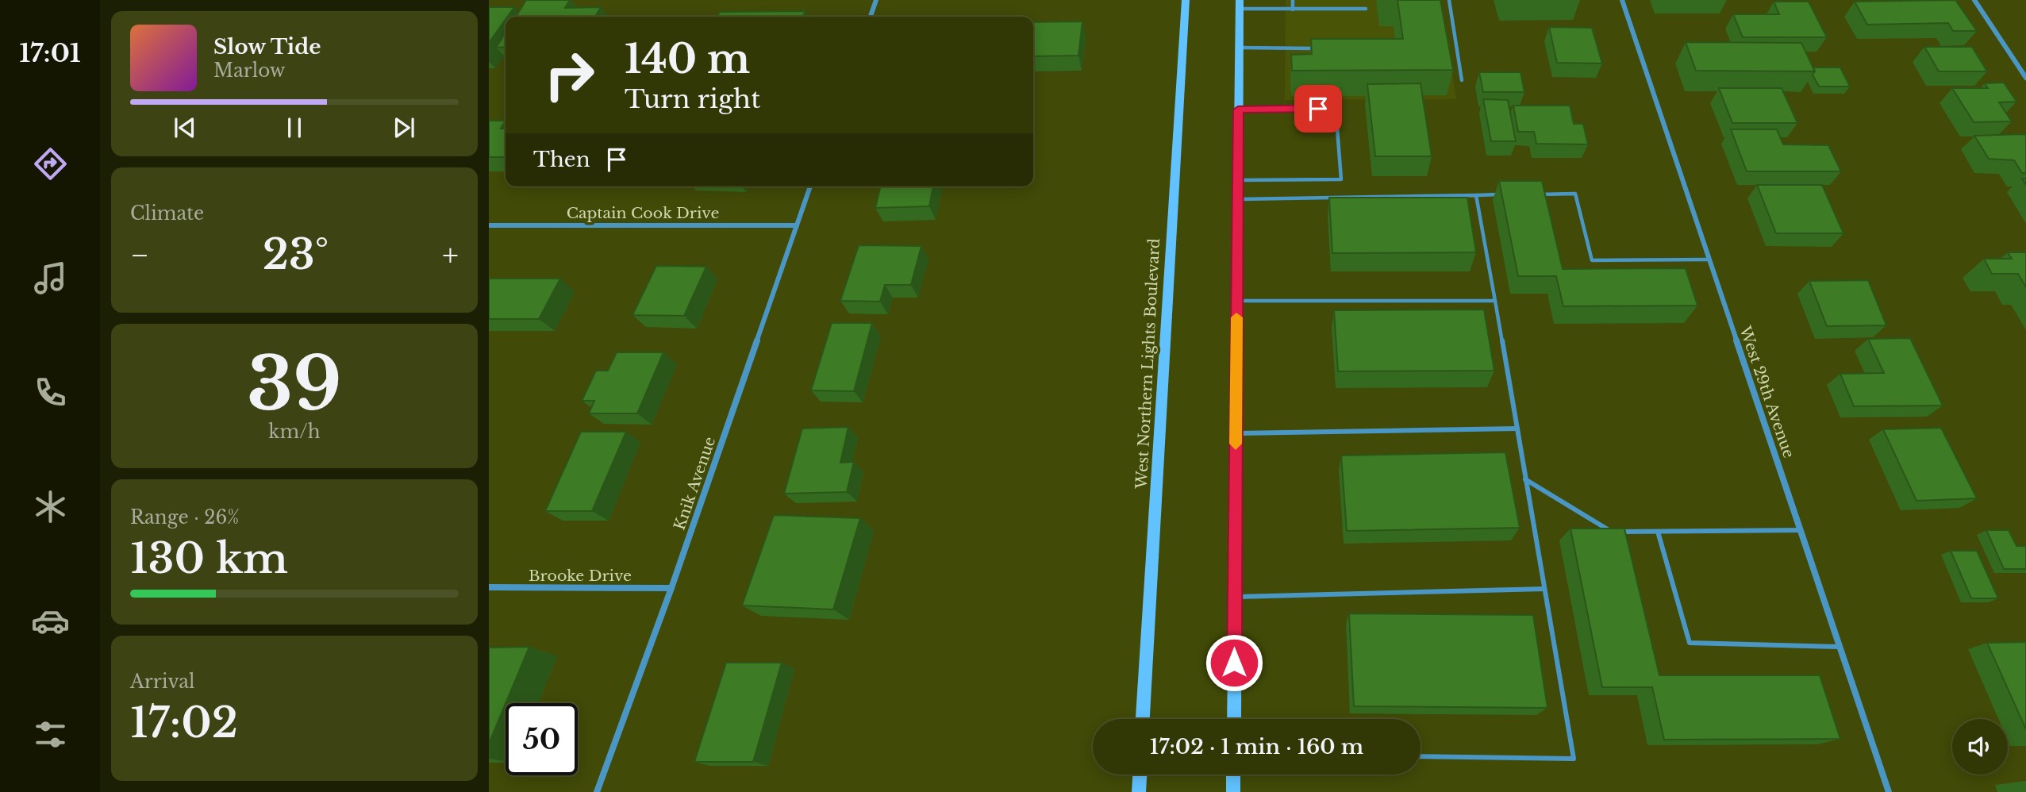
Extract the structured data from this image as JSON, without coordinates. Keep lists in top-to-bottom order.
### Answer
{
  "streets": {
    "main road": ["West Northern Lights Boulevard"],
    "street": [
      "Captain Cook Drive",
      "West 29th Avenue",
      "Knik Avenue",
      "Brooke Drive"
    ]
  },
  "crossings": [
    ["Captain Cook Drive", "Knik Avenue"],
    ["Knik Avenue", "Brooke Drive"]
  ],
  "page": {
    "tabs": "17:01",
    "turn": ["140 m", "Turn right"],
    "song": ["Slow Tide", "Marlow"],
    "then": "Then",
    "tile": [
      "Climate",
      ["39", "km/h"],
      ["Range · 26%", "130 km"],
      ["Arrival", "17:02"]
    ],
    "heat": ["−", "23°", "+"],
    "limit": "50",
    "trip": "17:02 · 1 min · 160 m"
  }
}
